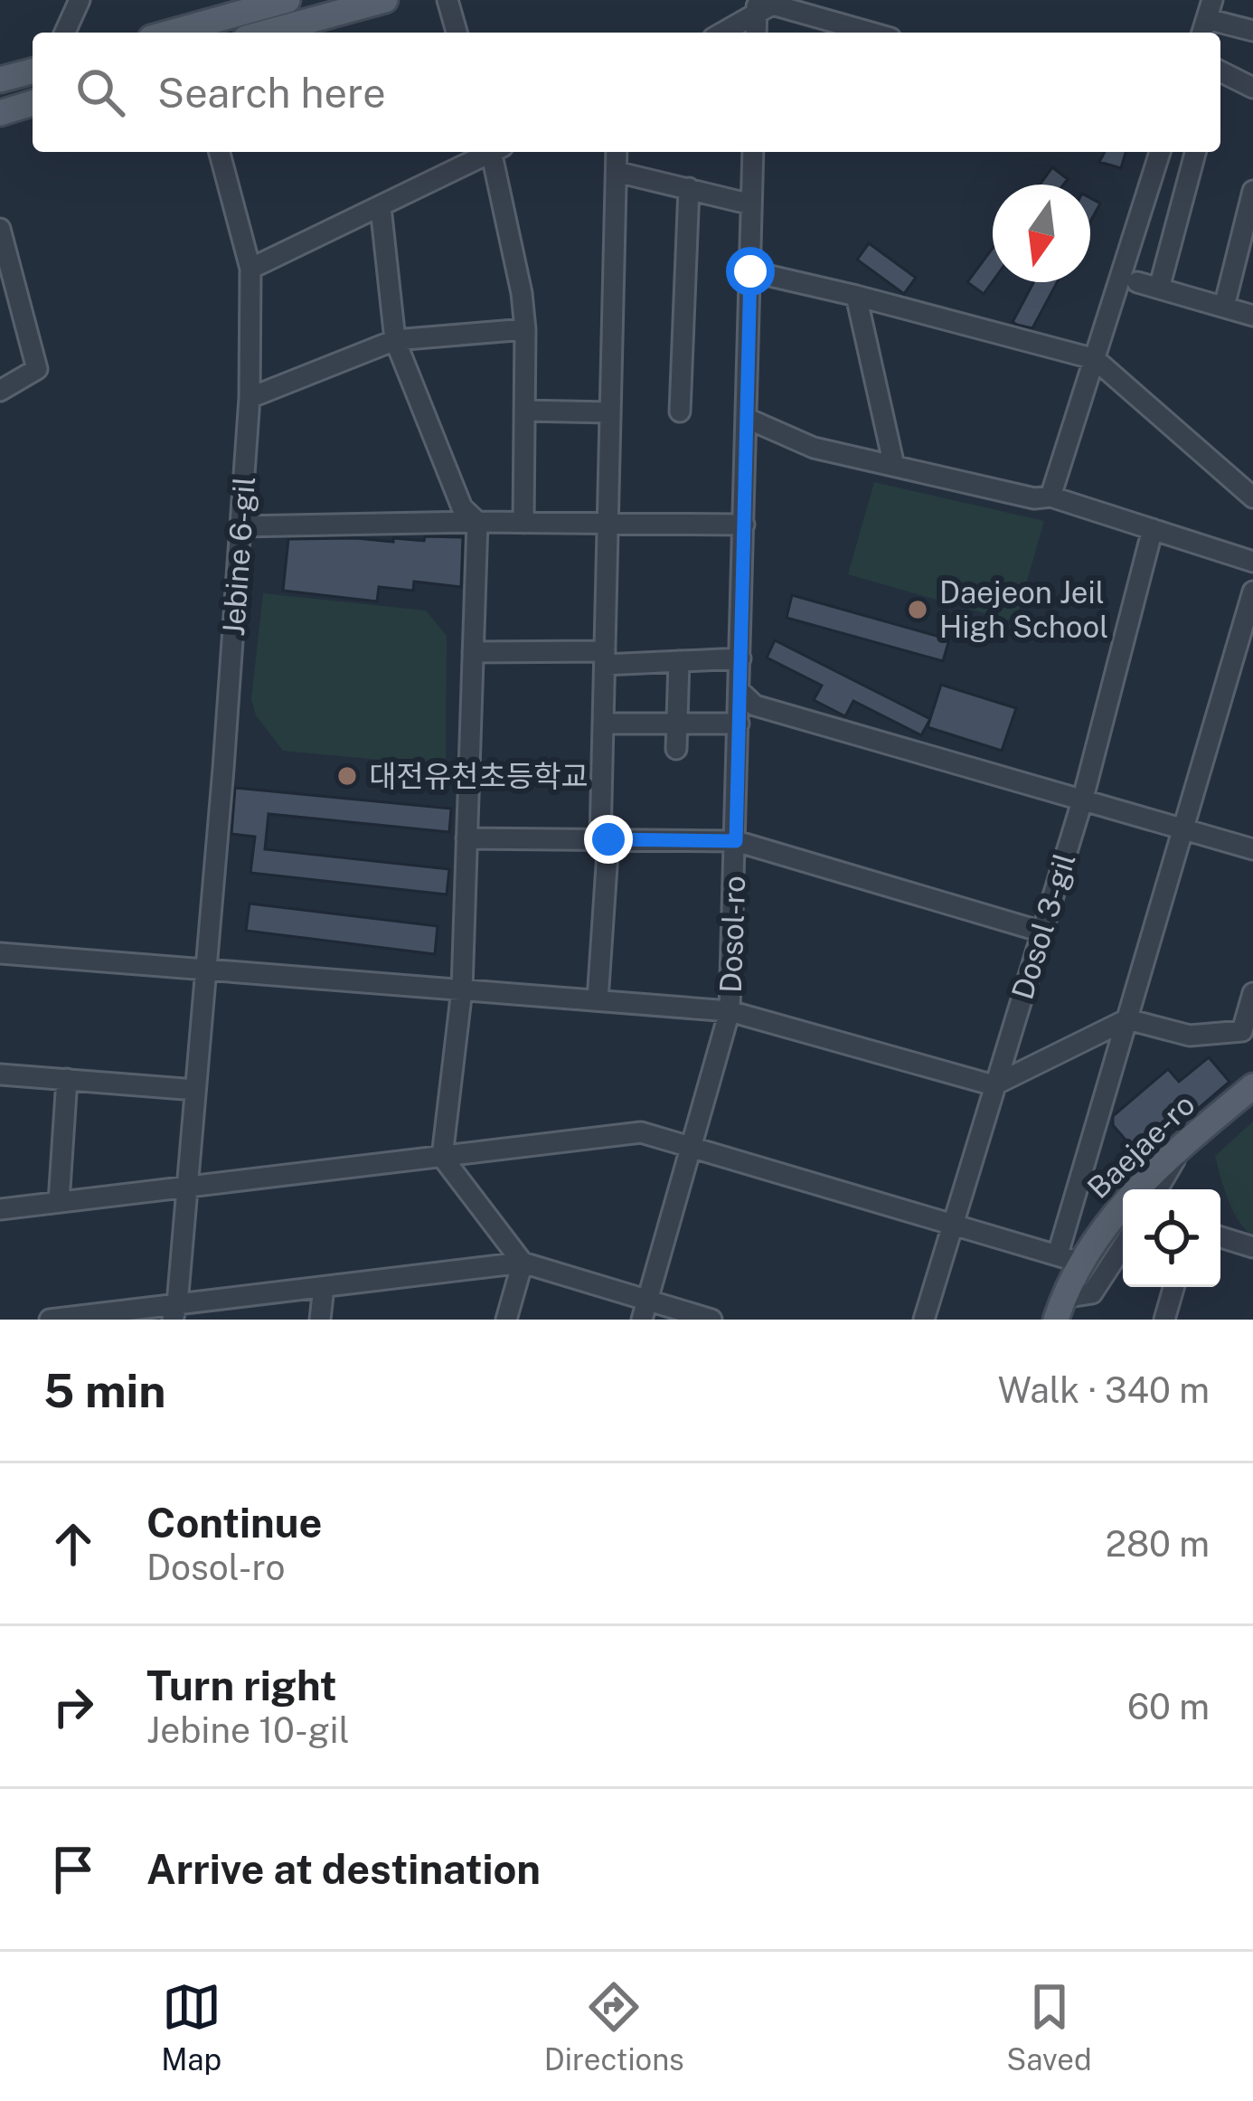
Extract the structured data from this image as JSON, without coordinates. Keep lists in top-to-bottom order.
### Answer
{
  "streets": {
    "main road": ["Baejae-ro"],
    "street": ["Jebine 6-gil", "Dosol 3-gil", "Dosol-ro"]
  },
  "places": ["Daejeon Jeil High School", "대전유천초등학교"],
  "north": "bottom",
  "page": {
    "search": "Search here",
    "heading": ["5 min", "Walk · 340 m"],
    "list": [
      ["Continue", "Dosol-ro", "280 m"],
      ["Turn right", "Jebine 10-gil", "60 m"],
      "Arrive at destination"
    ],
    "nav": ["Map", "Directions", "Saved"]
  }
}
